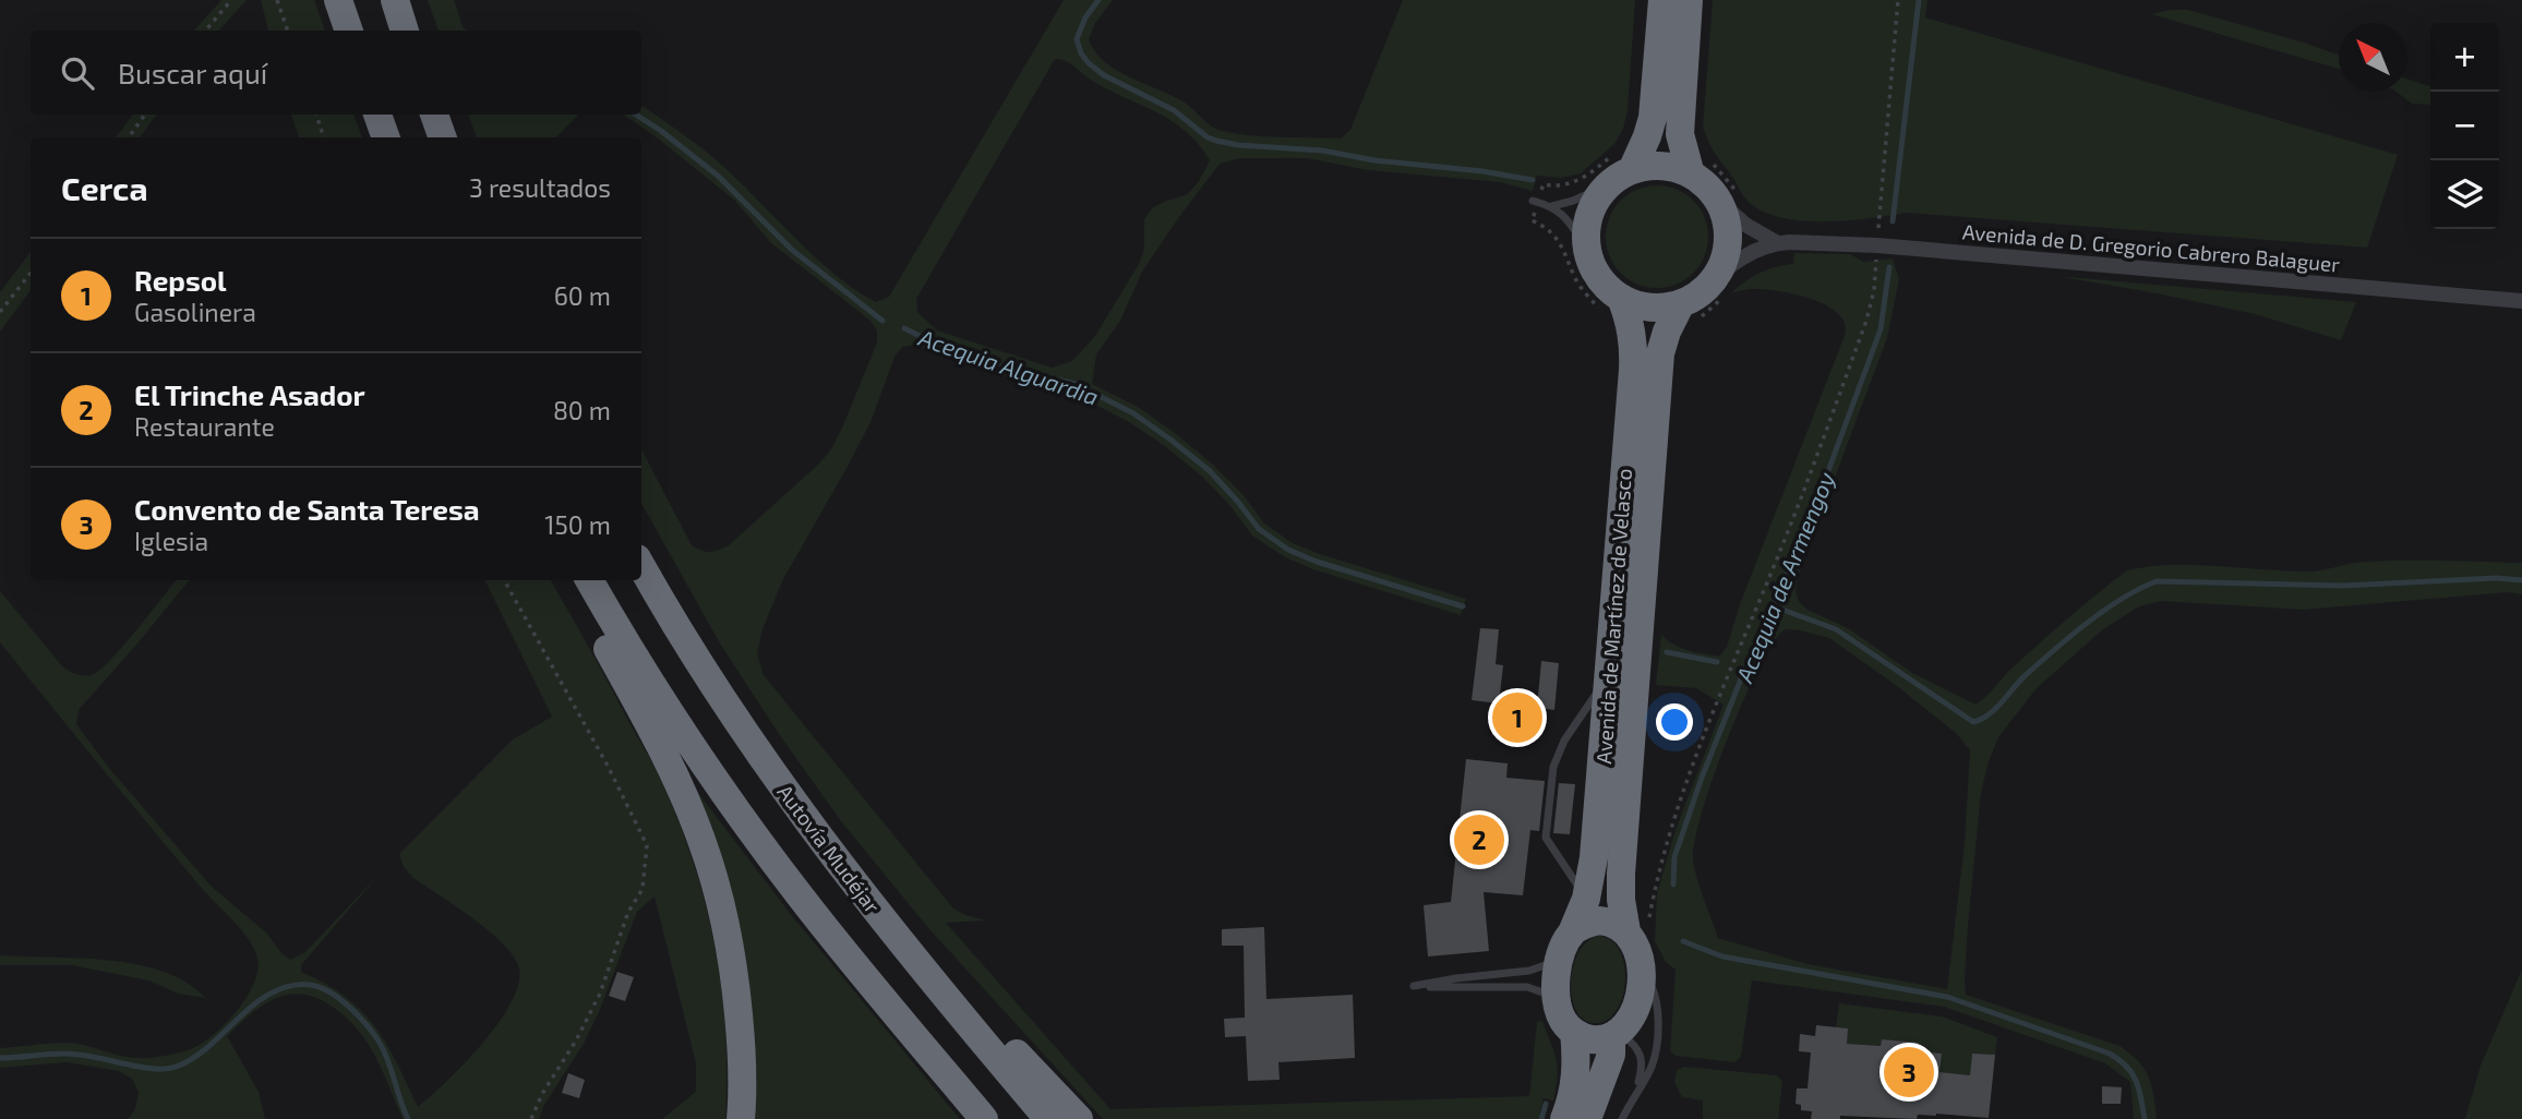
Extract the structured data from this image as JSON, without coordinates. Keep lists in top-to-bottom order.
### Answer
{
  "streets": {
    "highway": ["Avenida de Martínez de Velasco", "Autovía Mudéjar"],
    "street": ["Avenida de D. Gregorio Cabrero Balaguer"]
  },
  "crossings": [
    ["Avenida de D. Gregorio Cabrero Balaguer", "Avenida de Martínez de Velasco"]
  ],
  "water": ["Acequia Alguardia", "Acequia de Armengoy"],
  "north": "top left",
  "page": {
    "map_buttons": ["+", "−"],
    "search": "Buscar aquí",
    "heading": ["Cerca", "3 resultados"],
    "list": [
      {
        "mark": "1",
        "name": "Repsol",
        "note": "Gasolinera",
        "value": "60 m"
      },
      {
        "mark": "2",
        "name": "El Trinche Asador",
        "note": "Restaurante",
        "value": "80 m"
      },
      {
        "mark": "3",
        "name": "Convento de Santa Teresa",
        "note": "Iglesia",
        "value": "150 m"
      }
    ],
    "pins": ["1", "2", "3"]
  }
}
